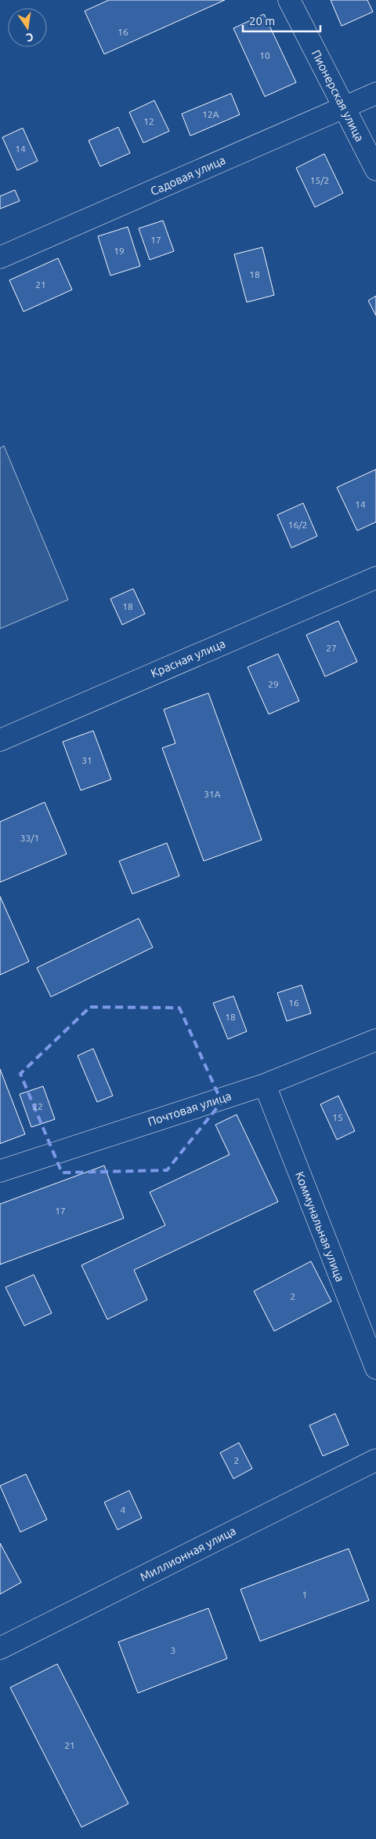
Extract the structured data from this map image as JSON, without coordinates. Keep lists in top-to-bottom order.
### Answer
{
  "streets": {
    "street": [
      "Пионерская улица",
      "Садовая улица",
      "Красная улица",
      "Почтовая улица",
      "Коммунальная улица",
      "Миллионная улица"
    ]
  },
  "crossings": [
    ["Пионерская улица", "Садовая улица"],
    ["Почтовая улица", "Коммунальная улица"]
  ],
  "house_numbers": [
    "16",
    "10",
    "12А",
    "12",
    "14",
    "15/2",
    "17",
    "19",
    "18",
    "21",
    "14",
    "16/2",
    "18",
    "27",
    "29",
    "31",
    "31А",
    "33/1",
    "16",
    "18",
    "22",
    "15",
    "17",
    "2",
    "2",
    "4",
    "1",
    "3",
    "21"
  ],
  "scale_bar": "20 m",
  "north": "bottom"
}
